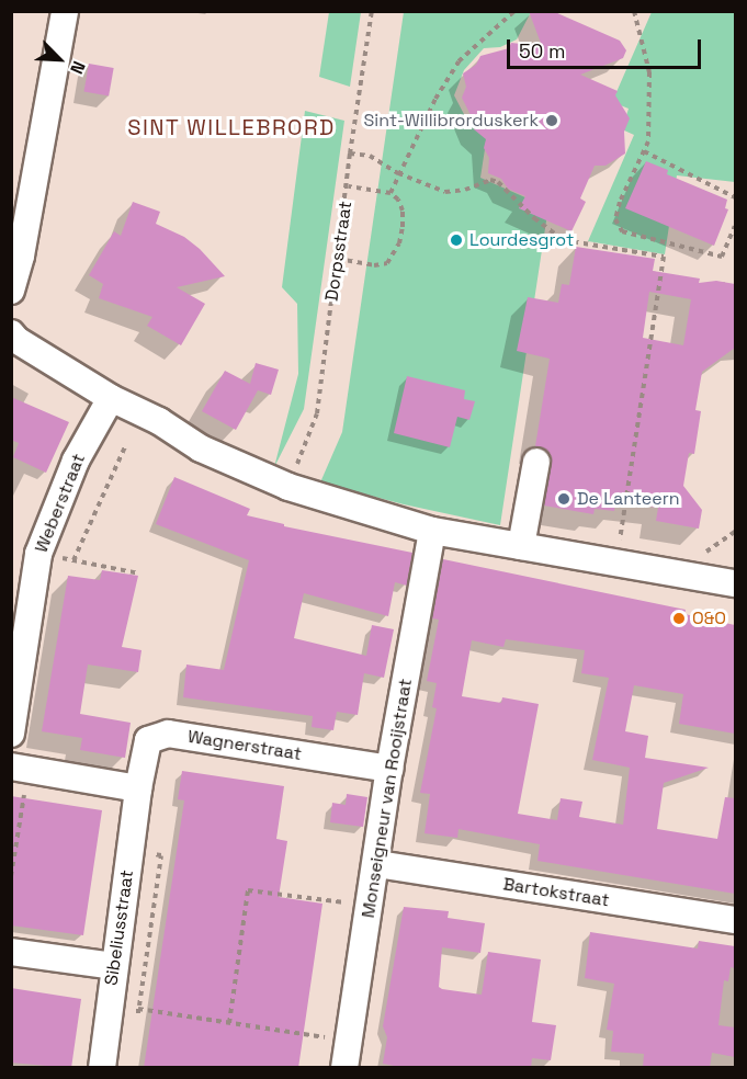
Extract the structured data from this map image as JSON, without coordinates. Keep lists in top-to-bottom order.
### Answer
{
  "streets": {
    "street": [
      "Weberstraat",
      "Wagnerstraat",
      "Monseigneur van Rooijstraat",
      "Bartokstraat",
      "Sibeliusstraat"
    ],
    "path": ["Dorpsstraat"]
  },
  "crossings": [
    ["Wagnerstraat", "Monseigneur van Rooijstraat"],
    ["Wagnerstraat", "Sibeliusstraat"],
    ["Monseigneur van Rooijstraat", "Bartokstraat"]
  ],
  "districts": ["SINT WILLEBRORD"],
  "places": [
    "Sint-Willibrorduskerk",
    "Lourdesgrot",
    "De Lanteern",
    "O&O"
  ],
  "scale_bar": "50 m",
  "north": "bottom right"
}
